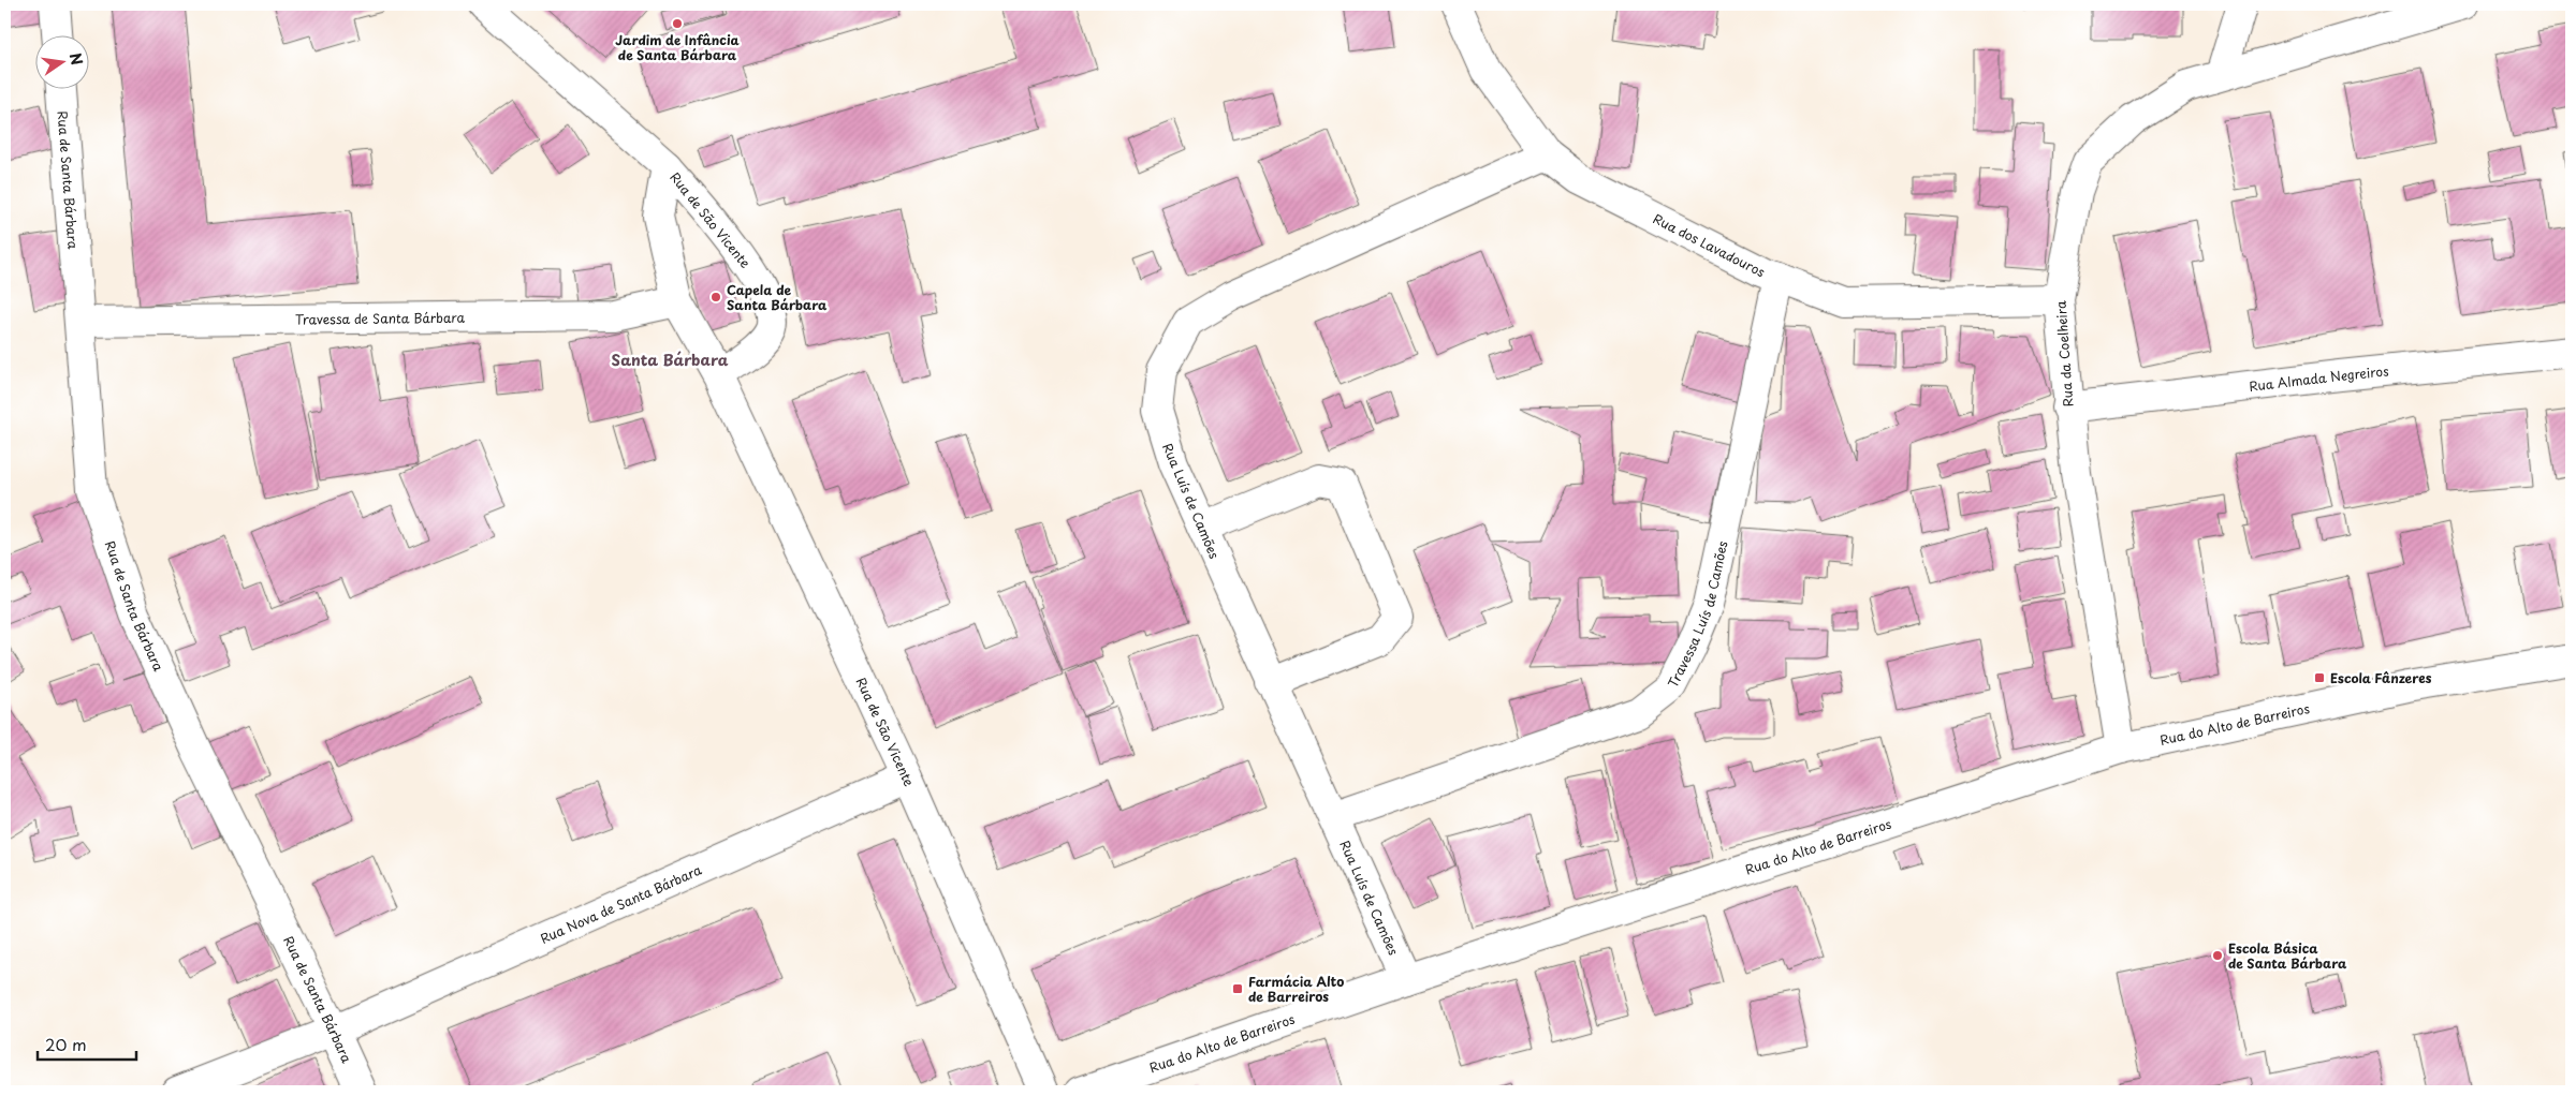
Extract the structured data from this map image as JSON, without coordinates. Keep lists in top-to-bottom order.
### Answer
{
  "streets": {
    "street": [
      "Rua de Santa Bárbara",
      "Rua de São Vicente",
      "Rua dos Lavadouros",
      "Travessa de Santa Bárbara",
      "Rua da Coelheira",
      "Rua Almada Negreiros",
      "Rua Luís de Camões",
      "Travessa Luís de Camões",
      "Rua do Alto de Barreiros",
      "Rua Nova de Santa Bárbara"
    ]
  },
  "crossings": [
    ["Rua de Santa Bárbara", "Travessa de Santa Bárbara"],
    ["Rua de Santa Bárbara", "Rua Nova de Santa Bárbara"],
    ["Rua de São Vicente", "Travessa de Santa Bárbara"],
    ["Rua de São Vicente", "Rua Nova de Santa Bárbara"],
    ["Rua dos Lavadouros", "Rua da Coelheira"],
    ["Rua dos Lavadouros", "Rua Luís de Camões"],
    ["Rua dos Lavadouros", "Travessa Luís de Camões"],
    ["Rua da Coelheira", "Rua Almada Negreiros"],
    ["Rua da Coelheira", "Rua do Alto de Barreiros"],
    ["Rua Luís de Camões", "Travessa Luís de Camões"],
    ["Rua Luís de Camões", "Rua do Alto de Barreiros"]
  ],
  "districts": ["Santa Bárbara"],
  "places": {
    "other": ["Jardim de Infância de Santa Bárbara", "Capela de Santa Bárbara", "Escola Básica de Santa Bárbara"],
    "transit": ["Escola Fânzeres", "Farmácia Alto de Barreiros"]
  },
  "scale_bar": "20 m",
  "north": "right"
}
